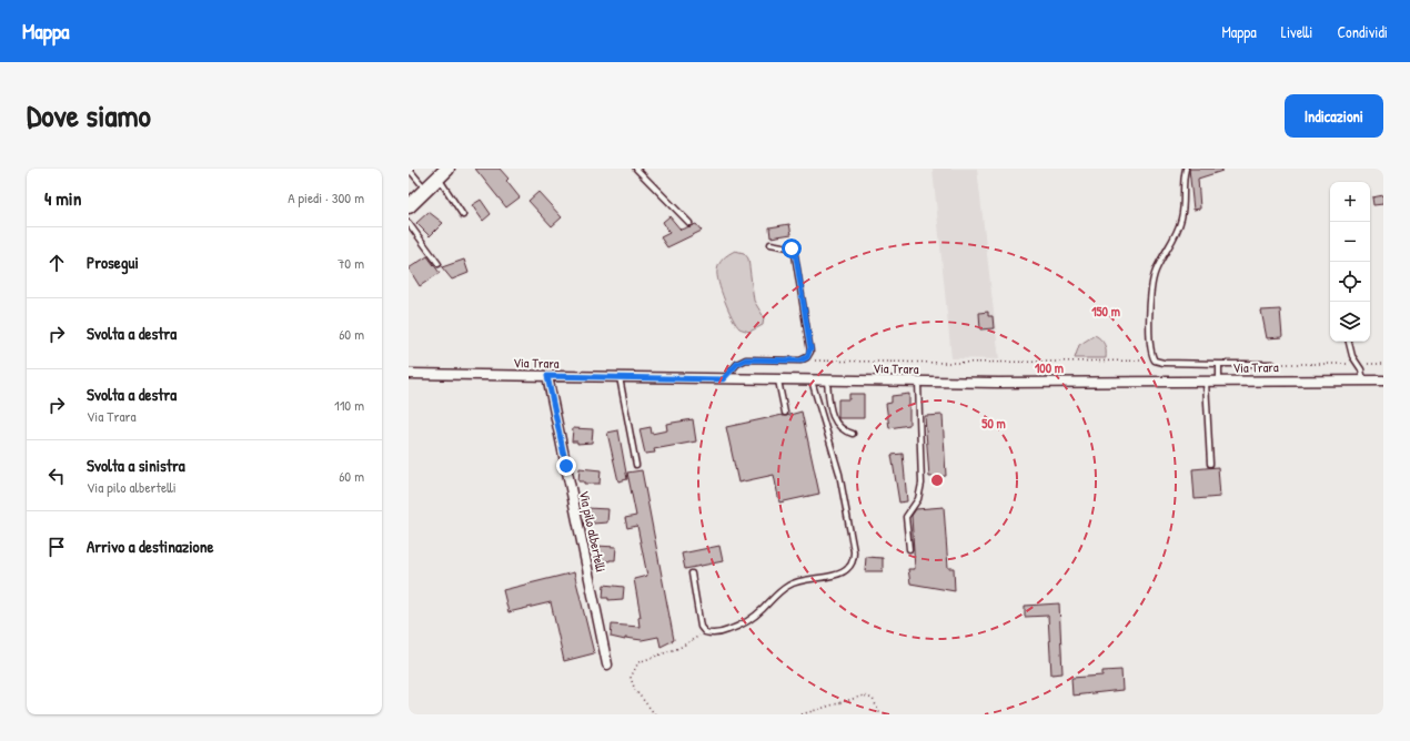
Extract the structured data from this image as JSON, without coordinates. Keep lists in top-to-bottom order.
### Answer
{
  "streets": {
    "street": ["Via Trara", "Via pilo albertelli"]
  },
  "crossings": [
    ["Via Trara", "Via pilo albertelli"]
  ],
  "page": {
    "header": "Mappa",
    "nav": ["Mappa", "Livelli", "Condividi"],
    "title": "Dove siamo",
    "buttons": "Indicazioni",
    "heading": ["4 min", "A piedi · 300 m"],
    "map_buttons": ["+", "−"],
    "list": [
      ["Prosegui", "70 m"],
      ["Svolta a destra", "60 m"],
      ["Svolta a destra", "Via Trara", "110 m"],
      ["Svolta a sinistra", "Via pilo albertelli", "60 m"],
      "Arrivo a destinazione"
    ]
  },
  "rings": ["150 m", "100 m", "50 m"]
}
